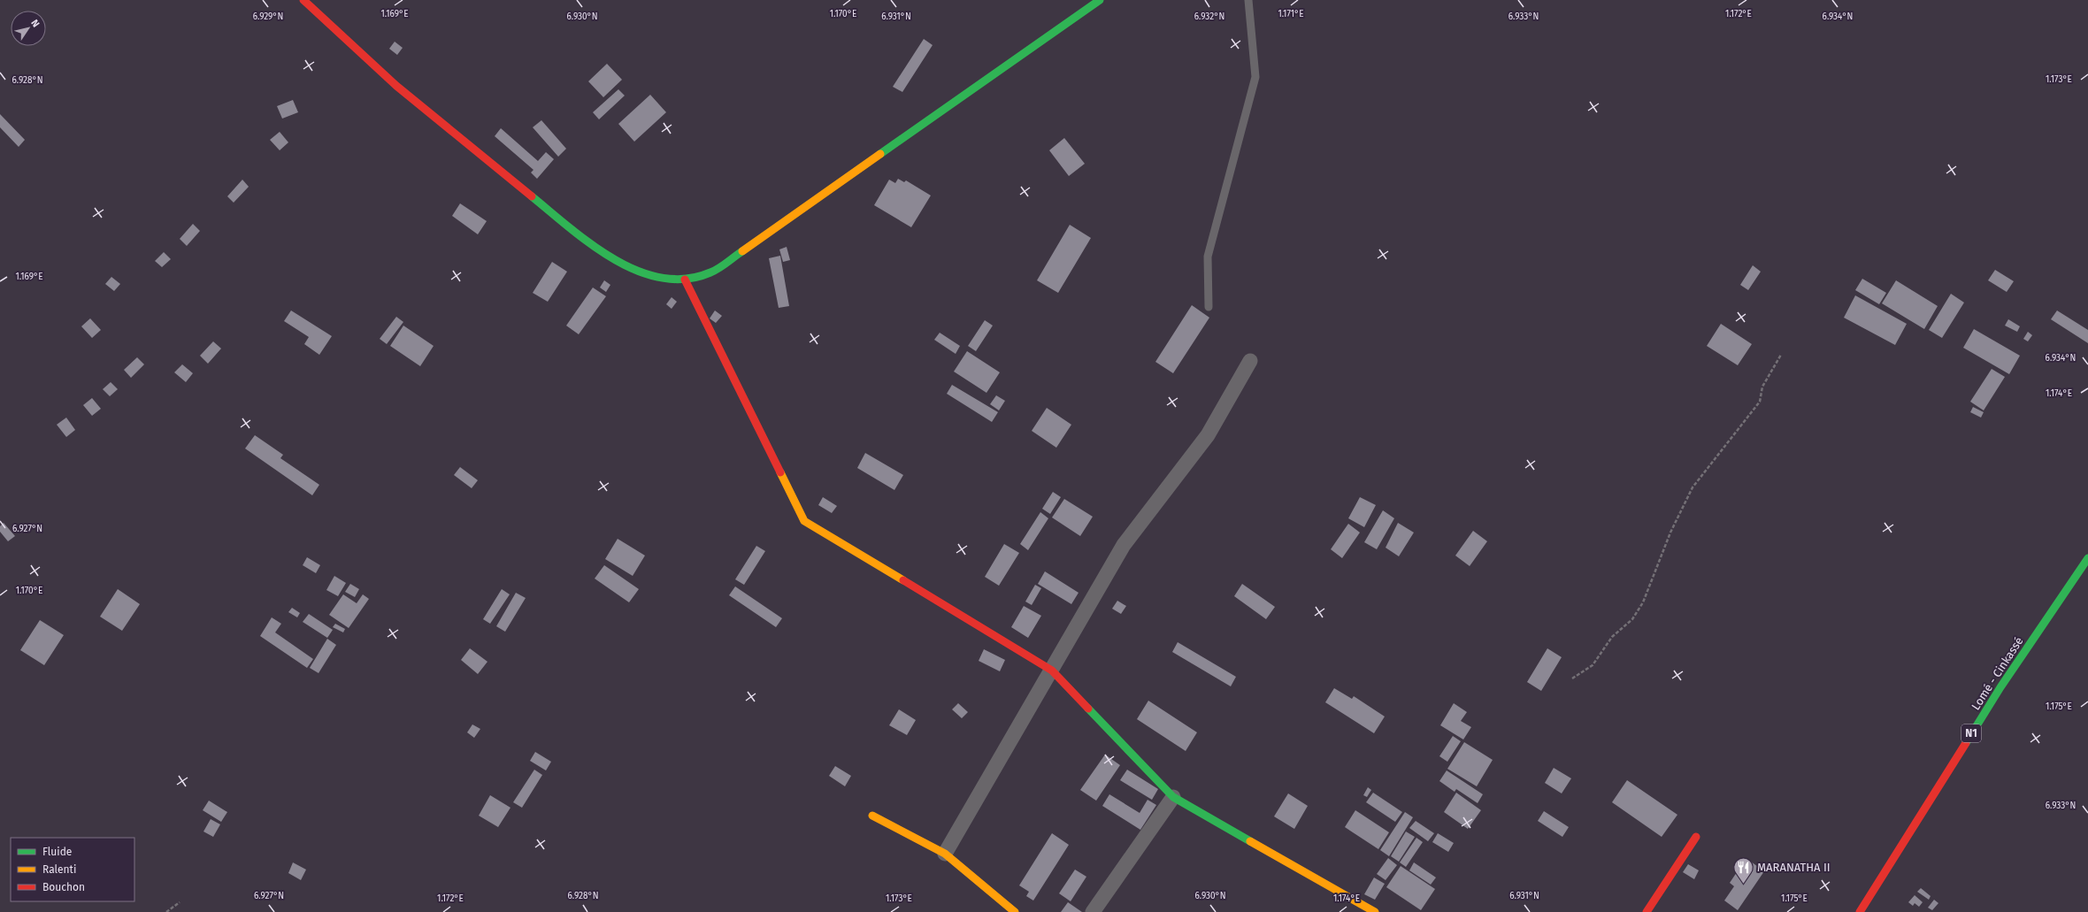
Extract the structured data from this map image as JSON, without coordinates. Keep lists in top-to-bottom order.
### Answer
{
  "streets": {
    "main road": ["Lomé - Cinkassé", "N1"]
  },
  "places": {
    "restaurant": ["MARANATHA II"]
  },
  "legend": ["Fluide", "Ralenti", "Bouchon"],
  "north": "top right",
  "coordinates": [
    "1.169°E",
    "1.170°E",
    "1.171°E",
    "1.172°E",
    "6.929°N",
    "6.930°N",
    "6.931°N",
    "6.932°N",
    "6.933°N",
    "6.934°N",
    "1.173°E",
    "6.928°N",
    "1.174°E",
    "6.927°N",
    "1.175°E"
  ]
}
